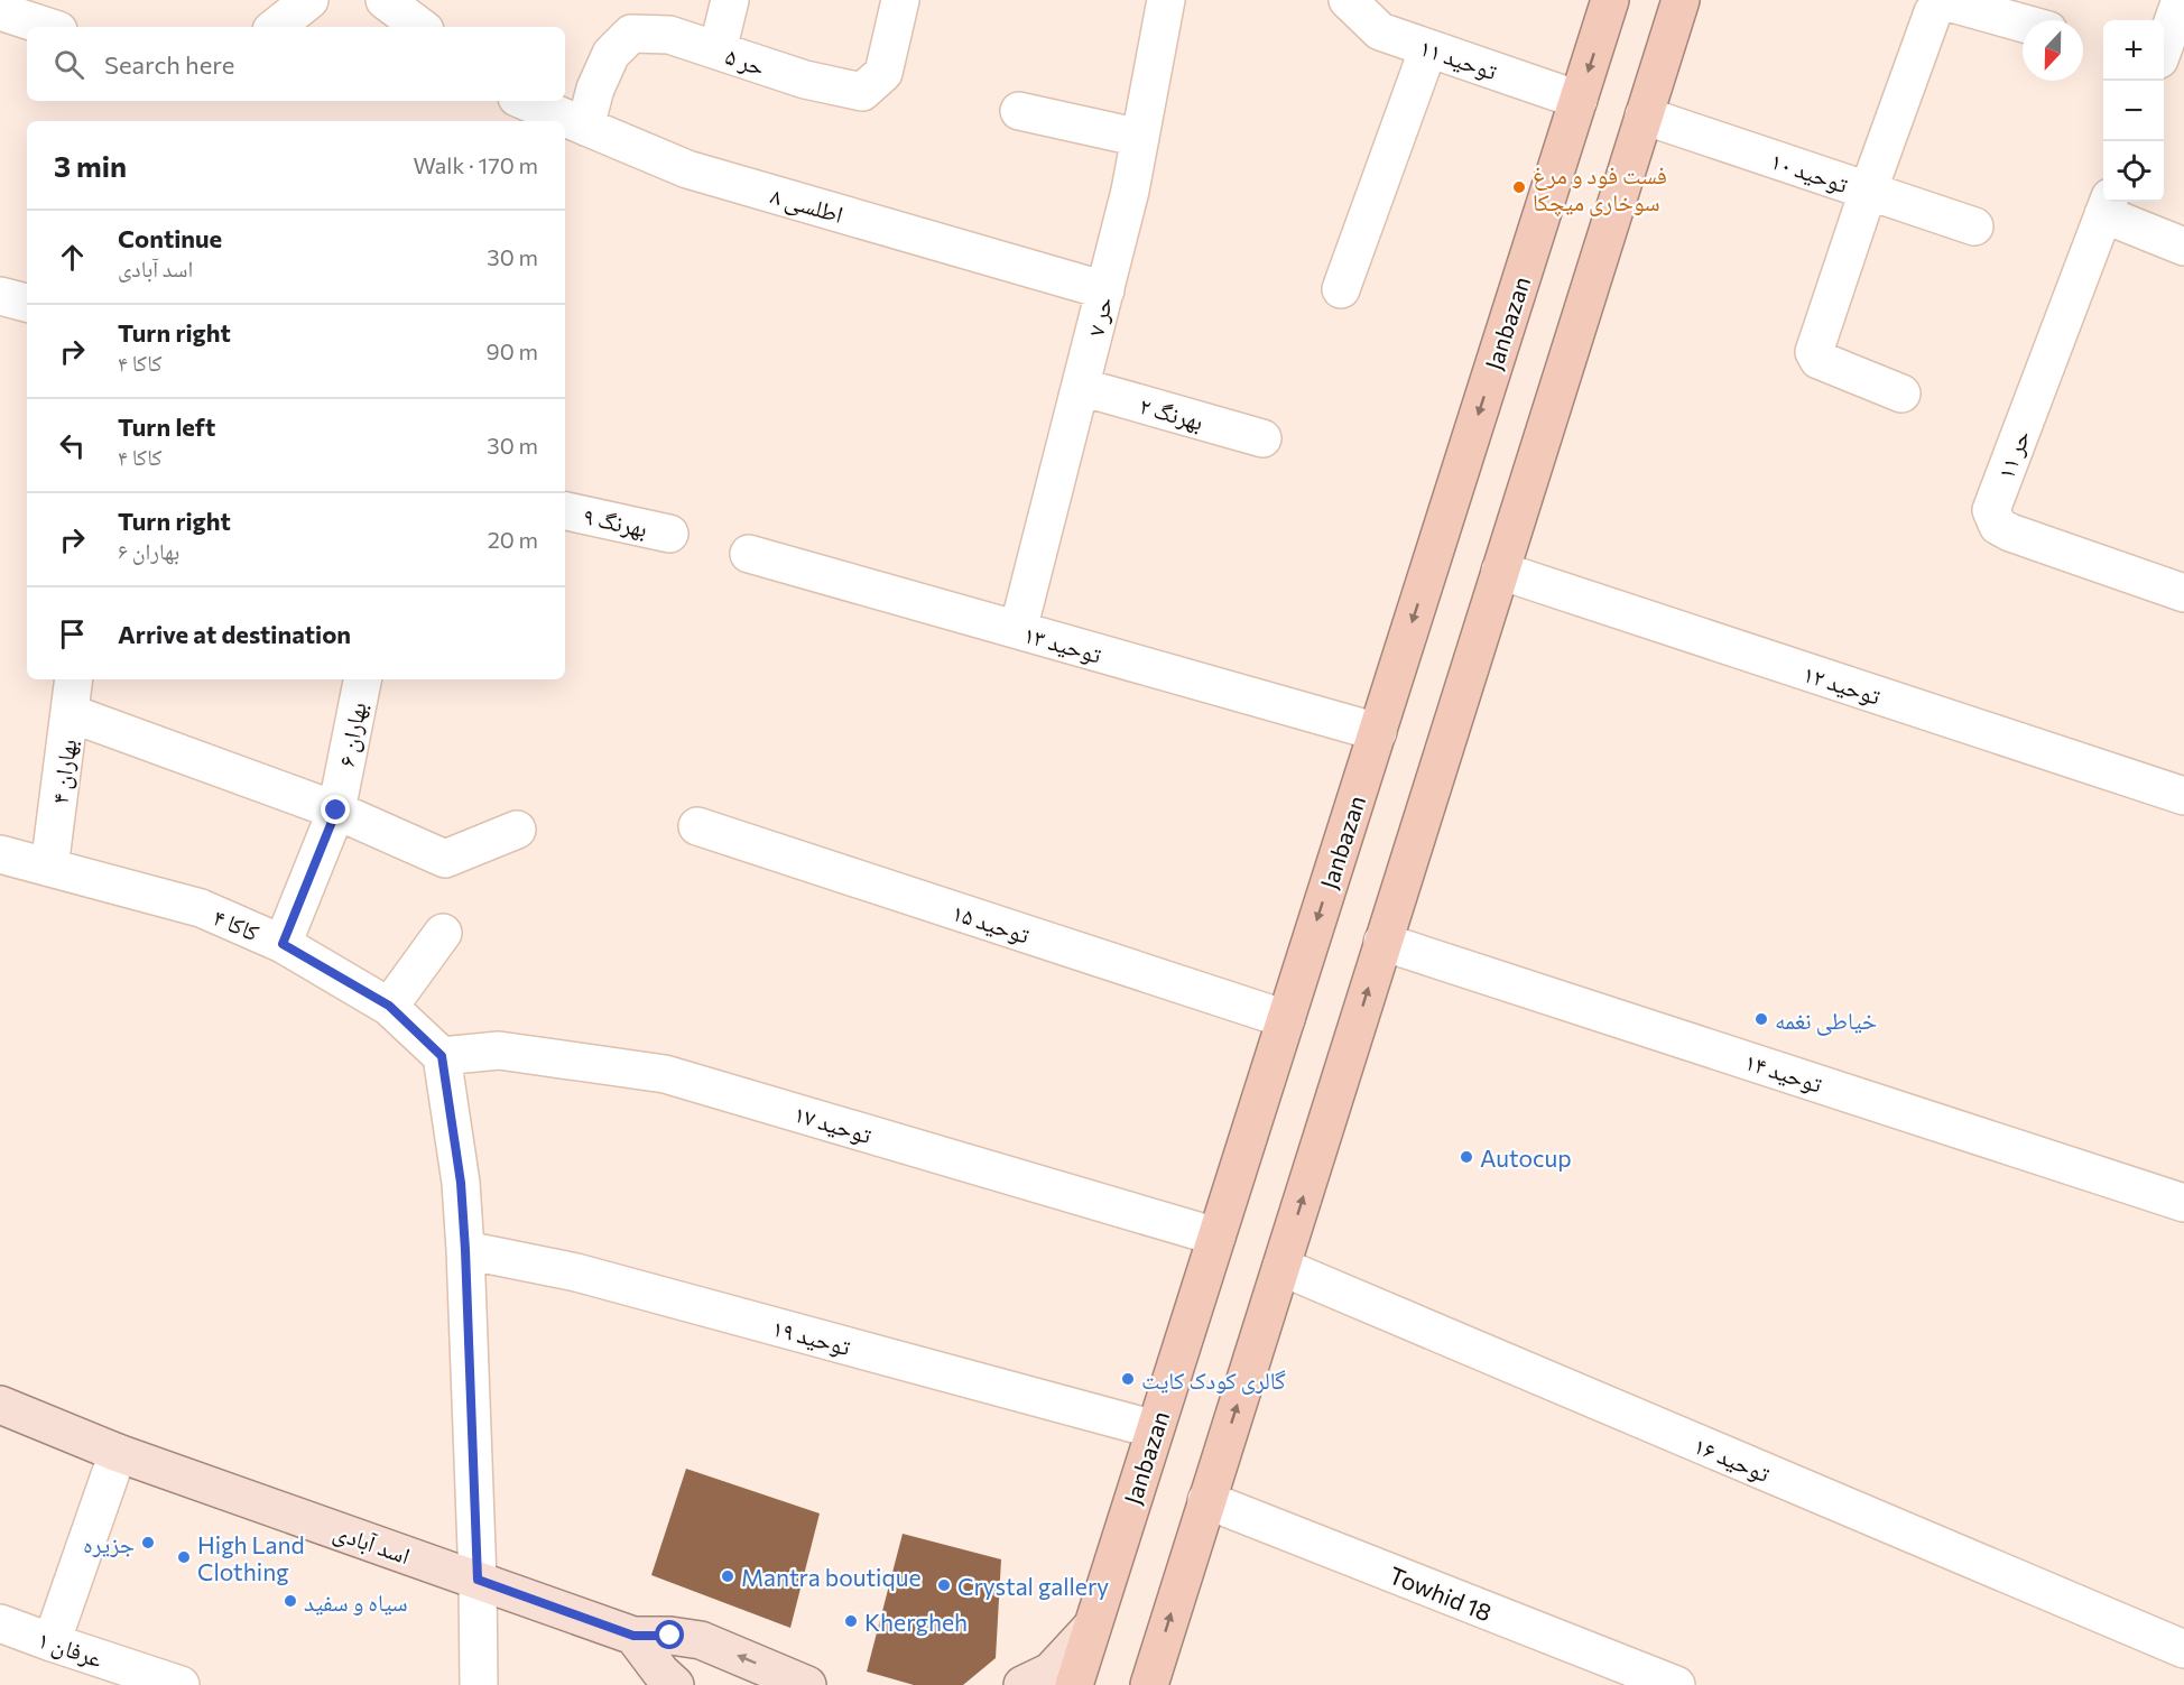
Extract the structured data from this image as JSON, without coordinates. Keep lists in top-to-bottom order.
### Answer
{
  "streets": {
    "highway": ["Janbazan"],
    "main road": ["اسد آبادی"],
    "street": [
      "توحید ۱۱",
      "حر ۵",
      "توحید ۱۰",
      "اطلسی ۸",
      "حر ۷",
      "بهرنگ ۲",
      "حر ۱۱",
      "بهرنگ ۹",
      "توحید ۱۳",
      "توحید ۱۲",
      "بهاران ۶",
      "بهاران ۴",
      "توحید ۱۵",
      "کاکا ۴",
      "توحید ۱۴",
      "توحید ۱۷",
      "توحید ۱۹",
      "توحید ۱۶",
      "Towhid 18",
      "عرفان ۱"
    ]
  },
  "crossings": [
    ["توحید ۱۱", "Janbazan"],
    ["حر ۵", "اطلسی ۸"],
    ["اطلسی ۸", "حر ۷"],
    ["حر ۷", "بهرنگ ۲"],
    ["حر ۷", "توحید ۱۳"],
    ["Janbazan", "توحید ۱۳"],
    ["Janbazan", "توحید ۱۵"],
    ["Janbazan", "توحید ۱۷"],
    ["Janbazan", "توحید ۱۹"],
    ["بهاران ۶", "کاکا ۴"],
    ["بهاران ۴", "کاکا ۴"],
    ["کاکا ۴", "توحید ۱۷"]
  ],
  "places": [
    "فست فود و مرغ سوخاری میچکا",
    "خیاطی نغمه",
    "Autocup",
    "گالری کودک کایت",
    "جزیره",
    "High Land Clothing",
    "Mantra boutique",
    "Crystal gallery",
    "سیاه و سفید",
    "Khergheh"
  ],
  "north": "bottom",
  "page": {
    "map_buttons": ["+", "−"],
    "search": "Search here",
    "heading": ["3 min", "Walk · 170 m"],
    "list": [
      ["Continue", "اسد آبادی", "30 m"],
      ["Turn right", "کاکا ۴", "90 m"],
      ["Turn left", "کاکا ۴", "30 m"],
      ["Turn right", "بهاران ۶", "20 m"],
      "Arrive at destination"
    ]
  }
}
